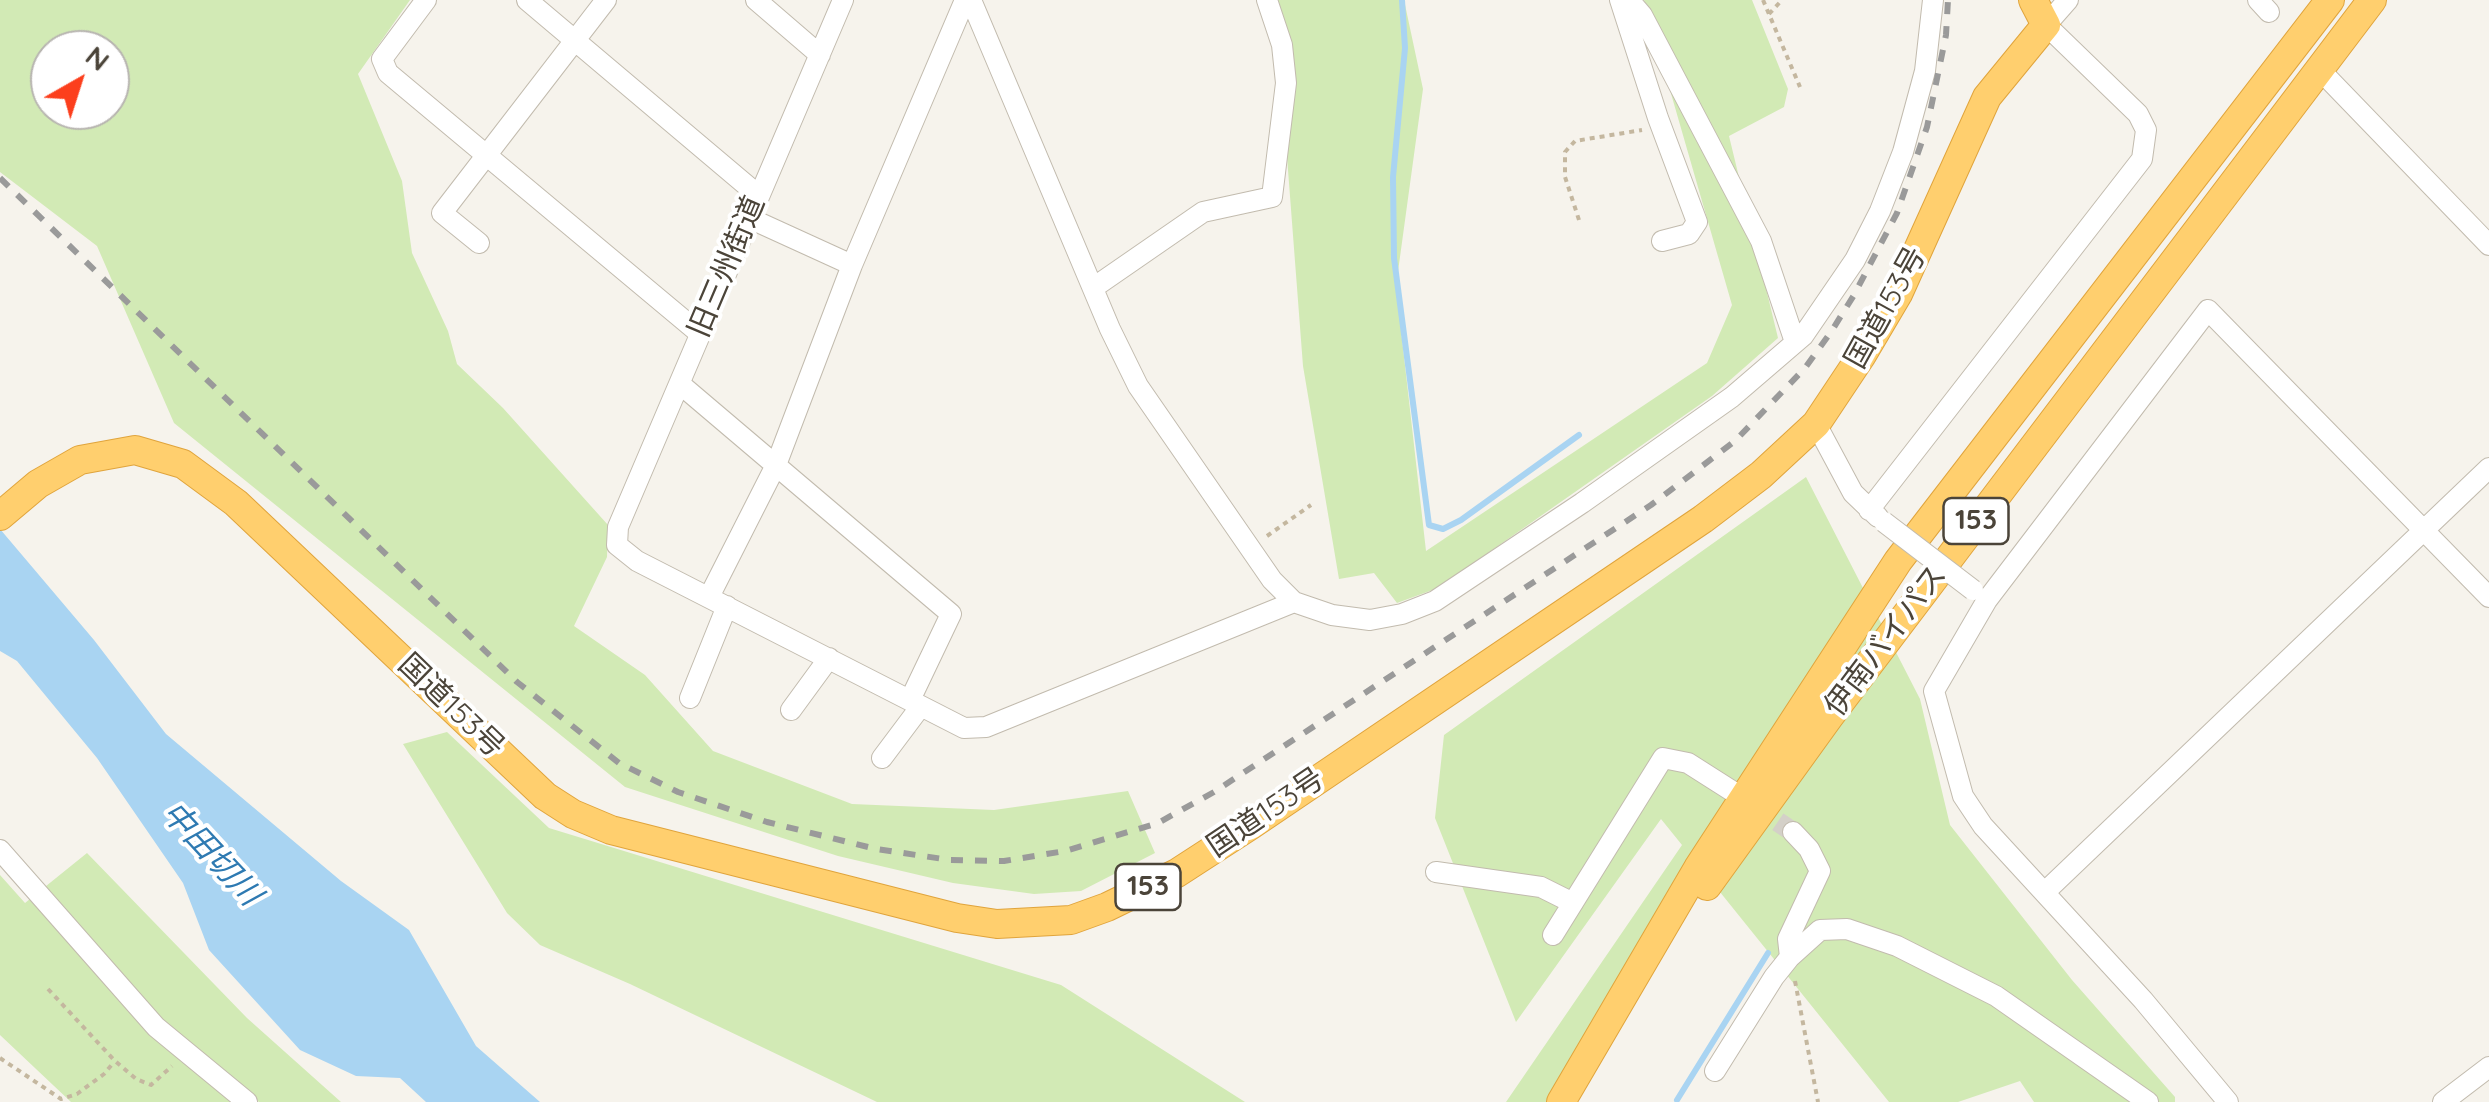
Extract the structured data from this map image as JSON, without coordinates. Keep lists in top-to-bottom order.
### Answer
{
  "streets": {
    "highway": ["国道153号", "153", "伊南バイパス"],
    "street": ["旧三州街道"]
  },
  "water": ["中田切川"],
  "north": "top right"
}
